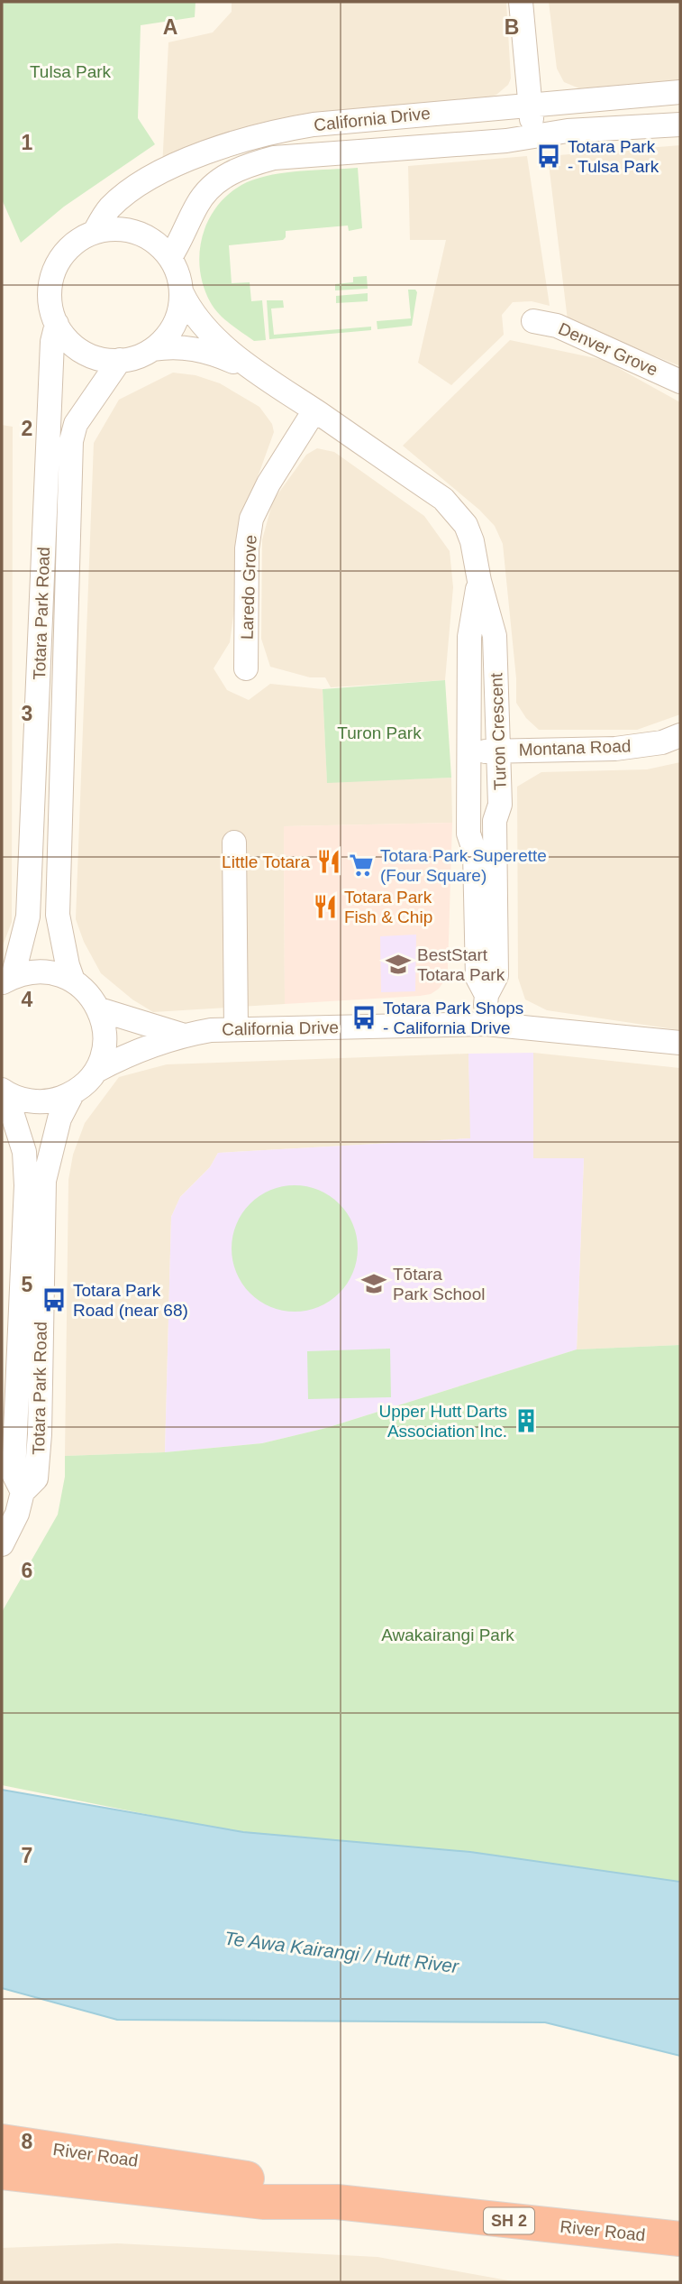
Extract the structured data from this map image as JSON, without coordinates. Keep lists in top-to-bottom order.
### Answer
{
  "streets": {
    "highway": ["River Road", "SH 2"],
    "street": [
      "California Drive",
      "Denver Grove",
      "Laredo Grove",
      "Totara Park Road",
      "Turon Crescent",
      "Montana Road"
    ]
  },
  "crossings": [
    ["California Drive", "Totara Park Road"],
    ["California Drive", "Turon Crescent"],
    ["Laredo Grove", "Turon Crescent"],
    ["Totara Park Road", "Turon Crescent"],
    ["Turon Crescent", "Montana Road"]
  ],
  "water": ["Te Awa Kairangi / Hutt River"],
  "parks": ["Tulsa Park", "Turon Park", "Awakairangi Park"],
  "places": {
    "bus stop": ["Totara Park - Tulsa Park", "Totara Park Shops - California Drive", "Totara Park Road (near 68)"],
    "restaurant": ["Little Totara", "Totara Park Fish & Chip"],
    "supermarket": ["Totara Park Superette (Four Square)"],
    "school or university": ["BestStart Totara Park", "Tōtara Park School"],
    "building": ["Upper Hutt Darts Association Inc."]
  },
  "grid": {
    "columns": ["A", "B"],
    "rows": [
      "1",
      "2",
      "3",
      "4",
      "5",
      "6",
      "7",
      "8"
    ]
  }
}
